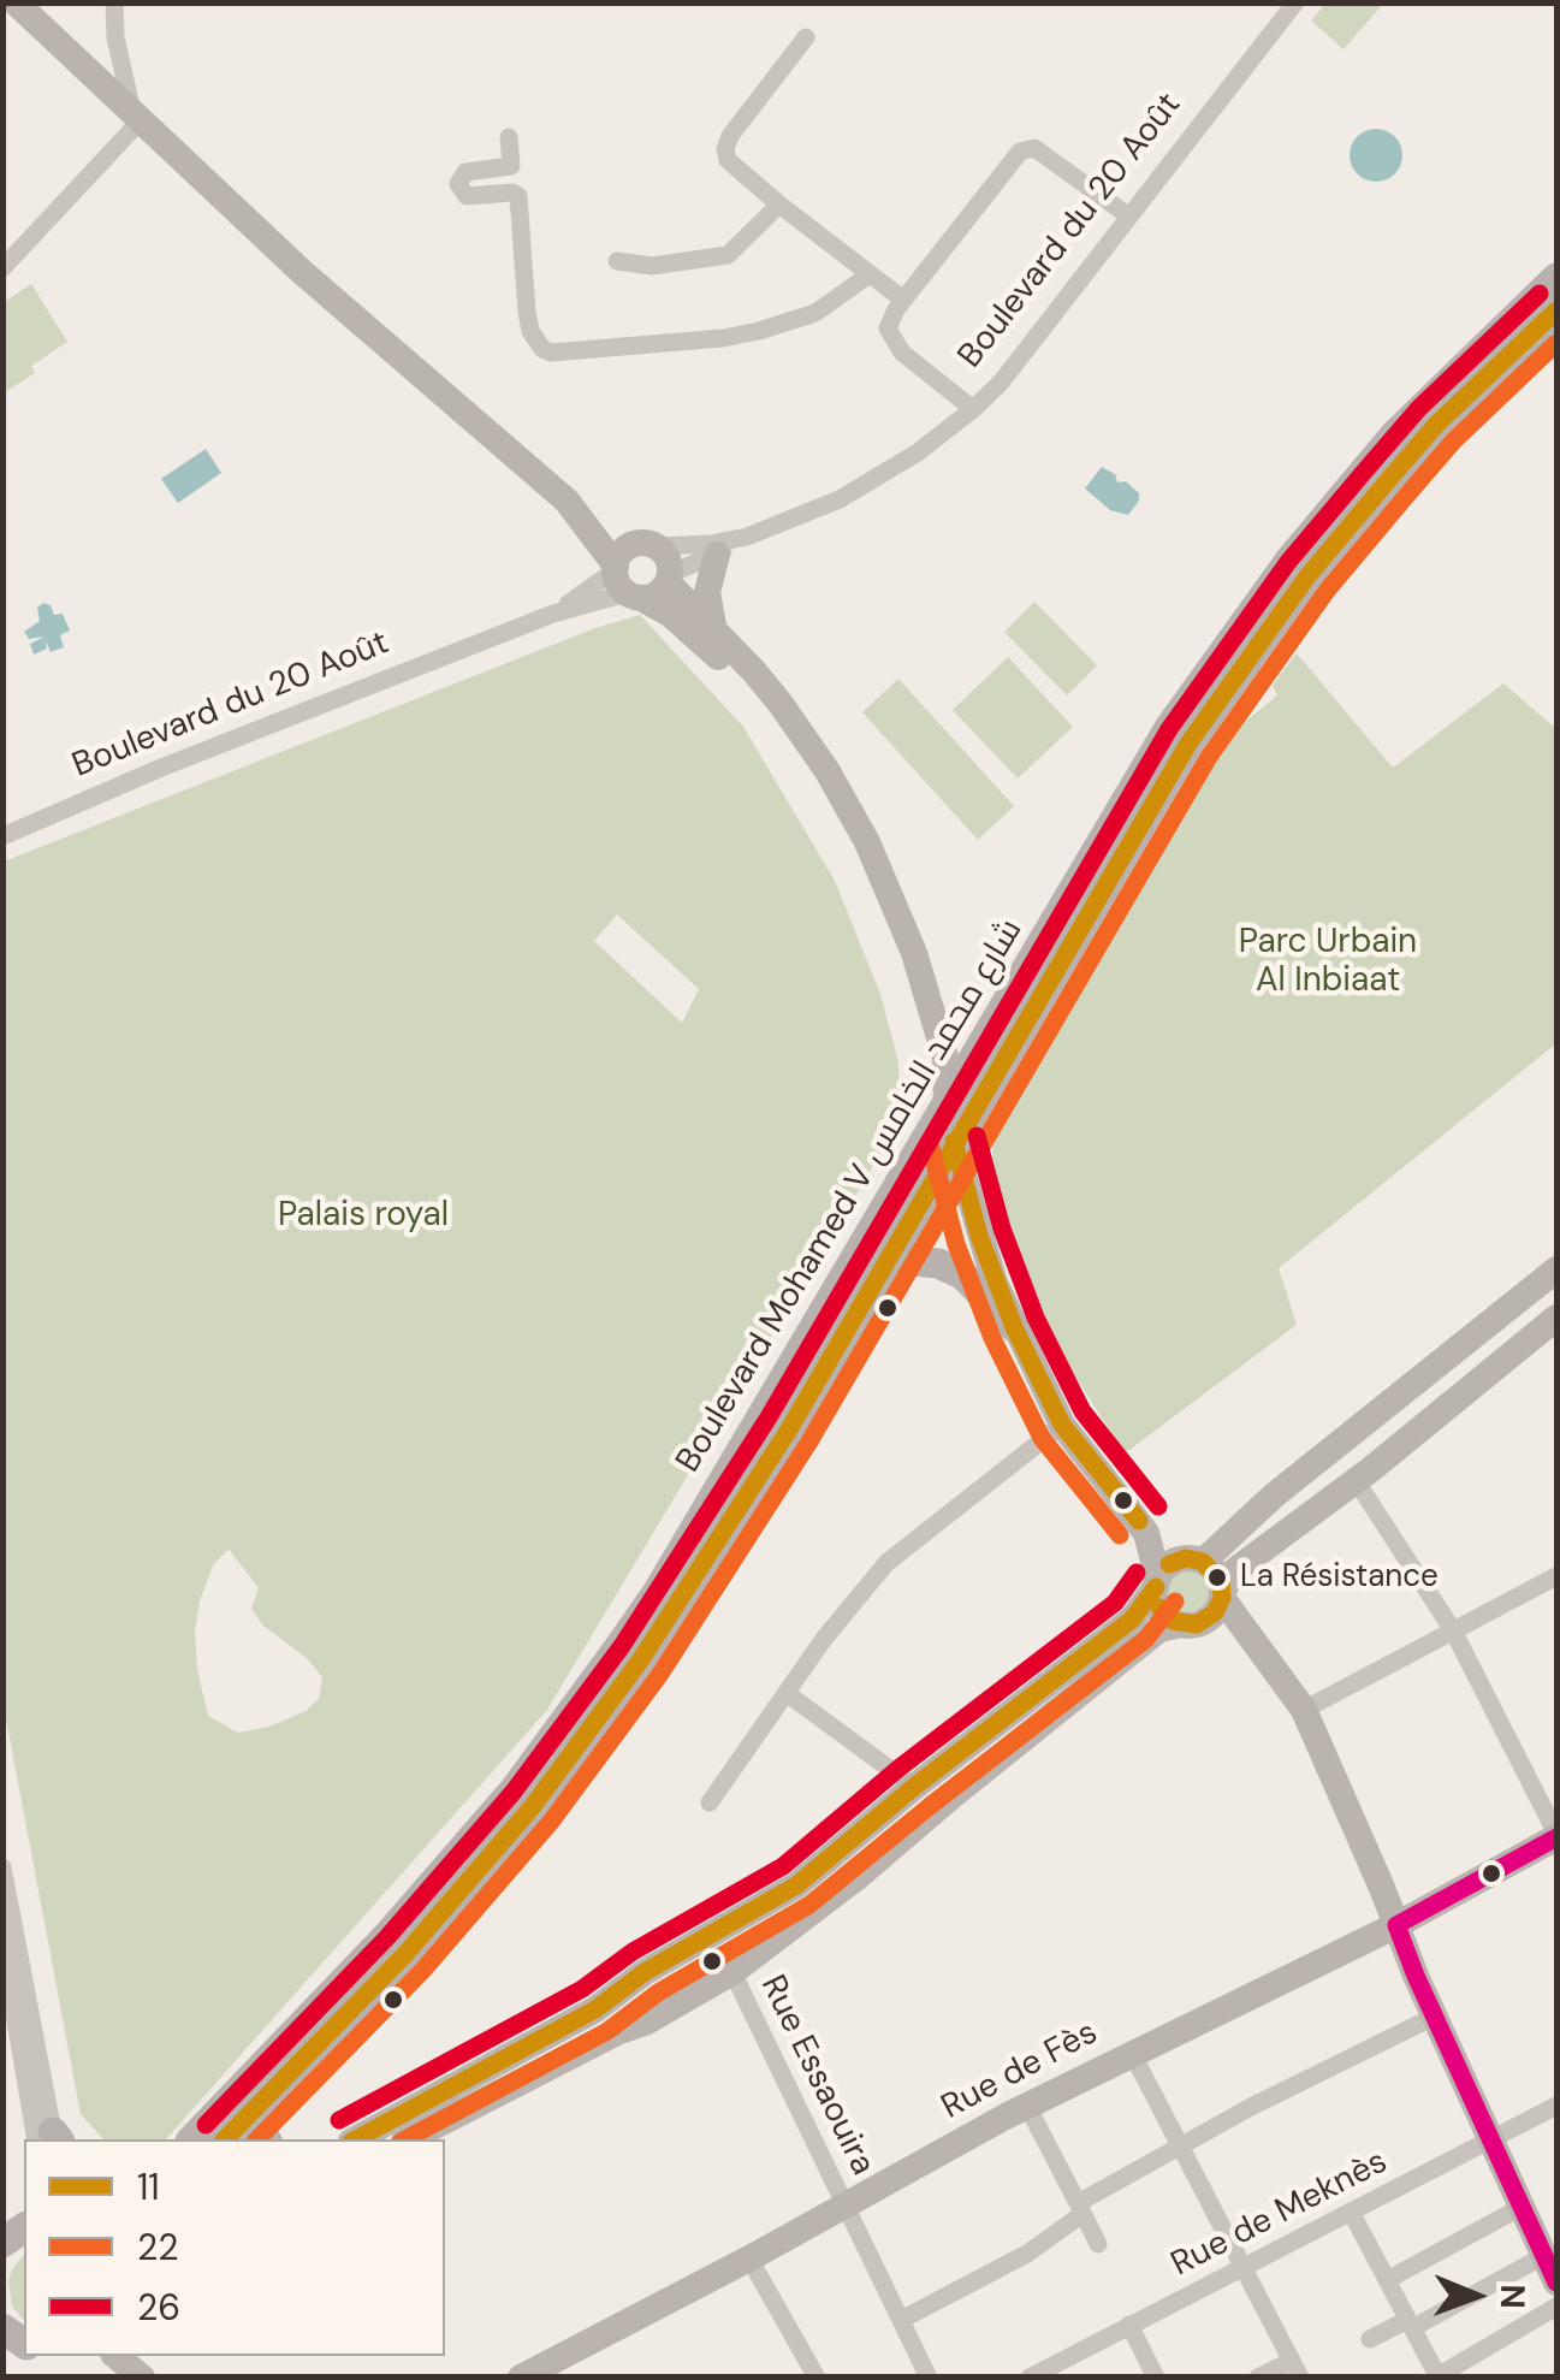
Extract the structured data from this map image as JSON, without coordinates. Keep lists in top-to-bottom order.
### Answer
{
  "streets": {
    "main road": ["Boulevard Mohamed V شارع محمد الخامس"],
    "street": [
      "Boulevard du 20 Août",
      "Rue de Fès",
      "Rue Essaouira",
      "Rue de Meknès"
    ]
  },
  "crossings": [
    ["Rue de Fès", "Rue Essaouira"]
  ],
  "parks": ["Parc Urbain Al Inbiaat", "Palais royal"],
  "places": ["La Résistance"],
  "lines": ["transit line 26", "transit line 11", "transit line 22"],
  "legend": ["11", "22", "26"],
  "north": "right"
}
